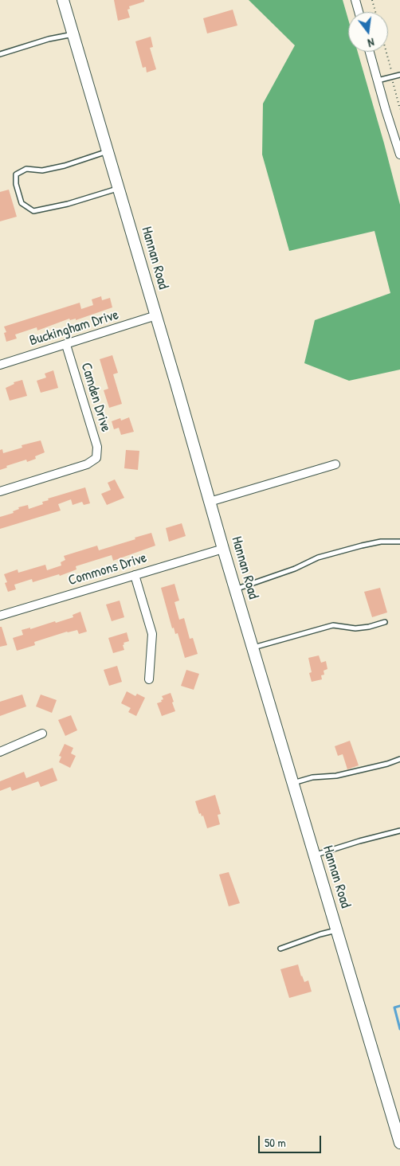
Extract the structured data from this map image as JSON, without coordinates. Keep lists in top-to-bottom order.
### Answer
{
  "streets": {
    "street": [
      "Hannan Road",
      "Buckingham Drive",
      "Camden Drive",
      "Commons Drive"
    ]
  },
  "crossings": [
    ["Hannan Road", "Buckingham Drive"],
    ["Hannan Road", "Commons Drive"],
    ["Buckingham Drive", "Camden Drive"]
  ],
  "scale_bar": "50 m",
  "north": "bottom"
}
